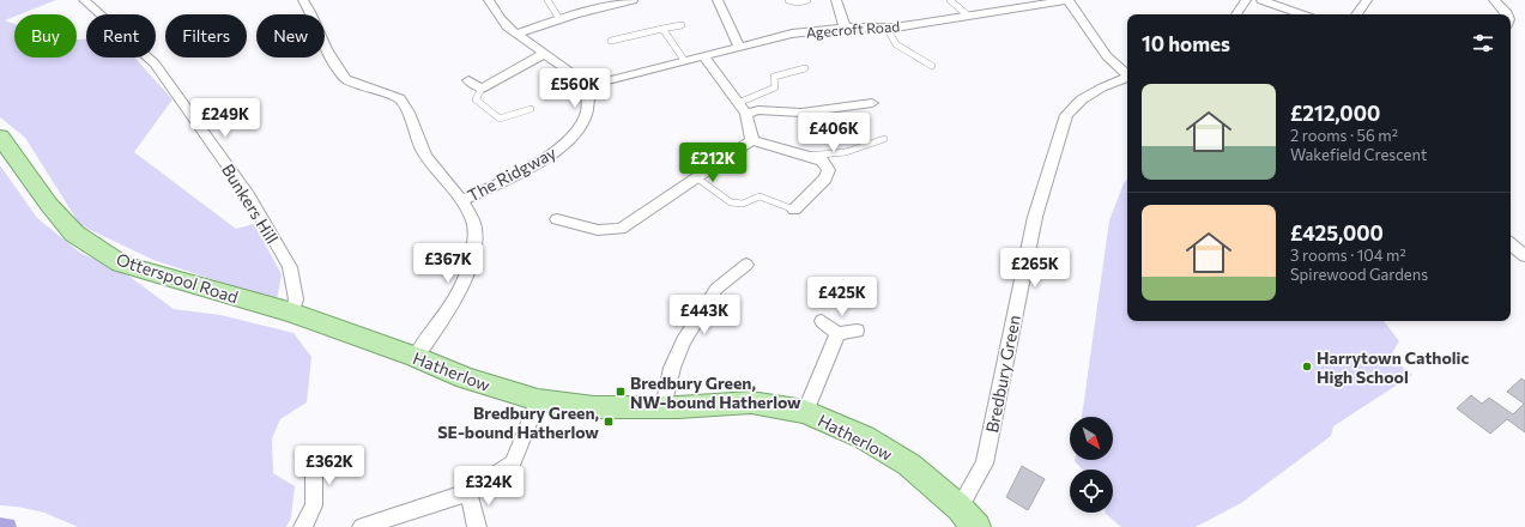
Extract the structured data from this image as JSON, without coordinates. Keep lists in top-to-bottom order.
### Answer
{
  "streets": {
    "main road": ["Otterspool Road", "Hatherlow"],
    "street": [
      "Agecroft Road",
      "The Ridgway",
      "Bunkers Hill",
      "Bredbury Green"
    ]
  },
  "crossings": [
    ["Agecroft Road", "The Ridgway"],
    ["Bunkers Hill", "Otterspool Road"],
    ["Bunkers Hill", "Hatherlow"],
    ["Otterspool Road", "Hatherlow"],
    ["Hatherlow", "Bredbury Green"]
  ],
  "places": {
    "other": ["Harrytown Catholic High School"],
    "transit": ["Bredbury Green, NW-bound Hatherlow", "Bredbury Green, SE-bound Hatherlow"]
  },
  "north": "bottom right",
  "page": {
    "chip": [
      "Buy",
      "Rent",
      "Filters",
      "New"
    ],
    "heading": "10 homes",
    "price": [
      "£560K",
      "£249K",
      "£406K",
      "£212K",
      "£367K",
      "£265K",
      "£425K",
      "£443K",
      "£362K",
      "£324K"
    ],
    "list": [
      {
        "name": "£212,000",
        "note": "2 rooms · 56 m² · Wakefield Crescent"
      },
      {
        "name": "£425,000",
        "note": "3 rooms · 104 m² · Spirewood Gardens"
      }
    ]
  }
}
